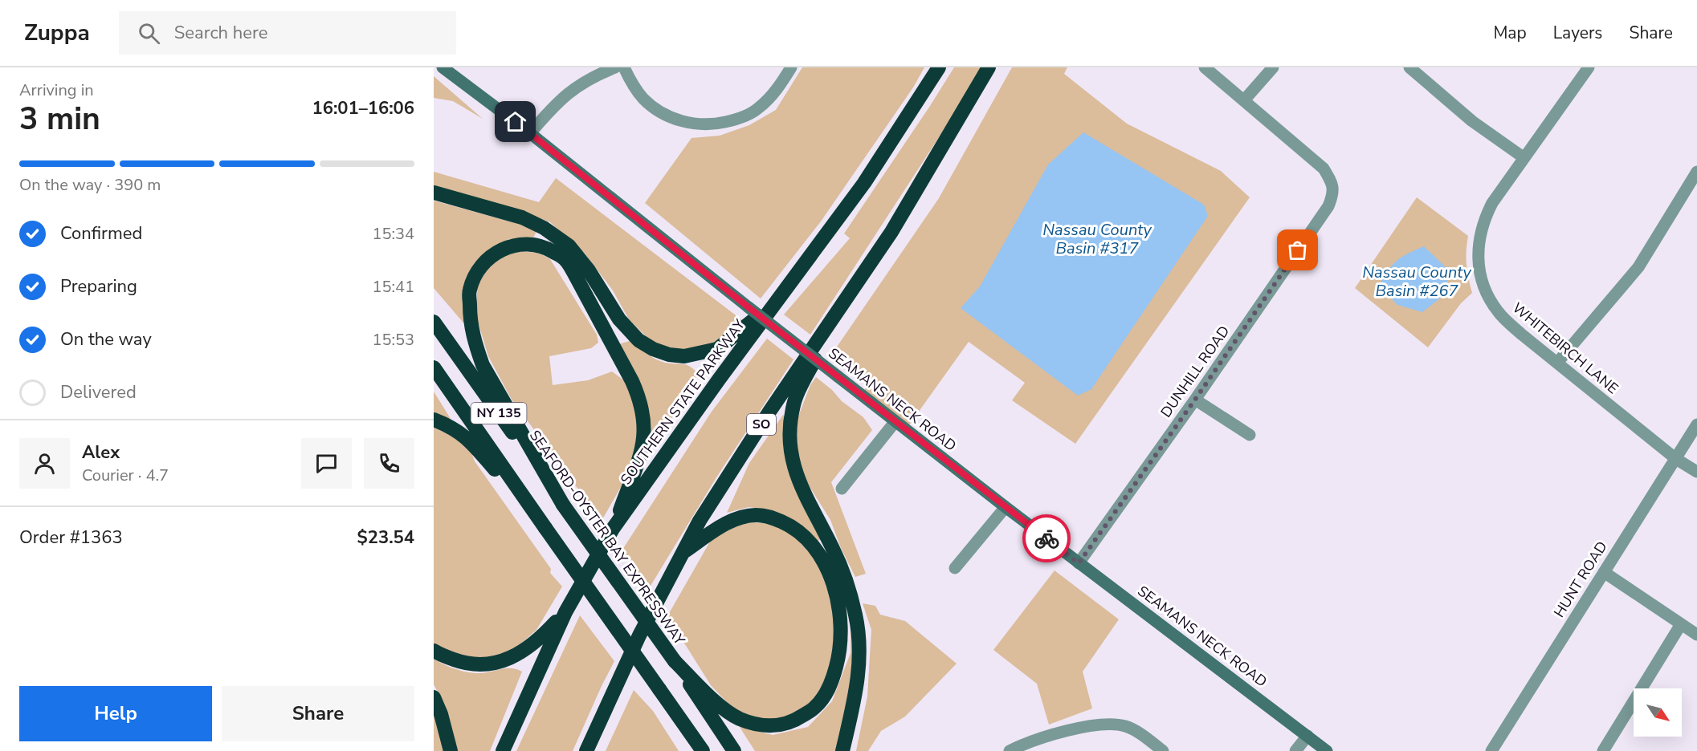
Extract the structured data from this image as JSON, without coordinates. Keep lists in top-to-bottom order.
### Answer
{
  "streets": {
    "highway": [
      "SOUTHERN STATE PARKWAY",
      "NY 135",
      "SO",
      "SEAFORD-OYSTER BAY EXPRESSWAY"
    ],
    "main road": ["SEAMANS NECK ROAD"],
    "street": ["WHITEBIRCH LANE", "DUNHILL ROAD", "HUNT ROAD"]
  },
  "crossings": [
    ["WHITEBIRCH LANE", "HUNT ROAD"],
    ["DUNHILL ROAD", "SEAMANS NECK ROAD"]
  ],
  "water": ["Nassau County Basin #317", "Nassau County Basin #267"],
  "north": "bottom right",
  "page": {
    "header": "Zuppa",
    "search": "Search here",
    "nav": ["Map", "Layers", "Share"],
    "heading": ["3 min", "Arriving in", "16:01–16:06"],
    "panel": [
      "Alex",
      "Courier · 4.7",
      "Order #1363",
      "$23.54"
    ],
    "bar": "On the way · 390 m",
    "list": [
      ["Confirmed", "15:34"],
      ["Preparing", "15:41"],
      ["On the way", "15:53"],
      "Delivered"
    ],
    "buttons": ["Help", "Share"]
  }
}
